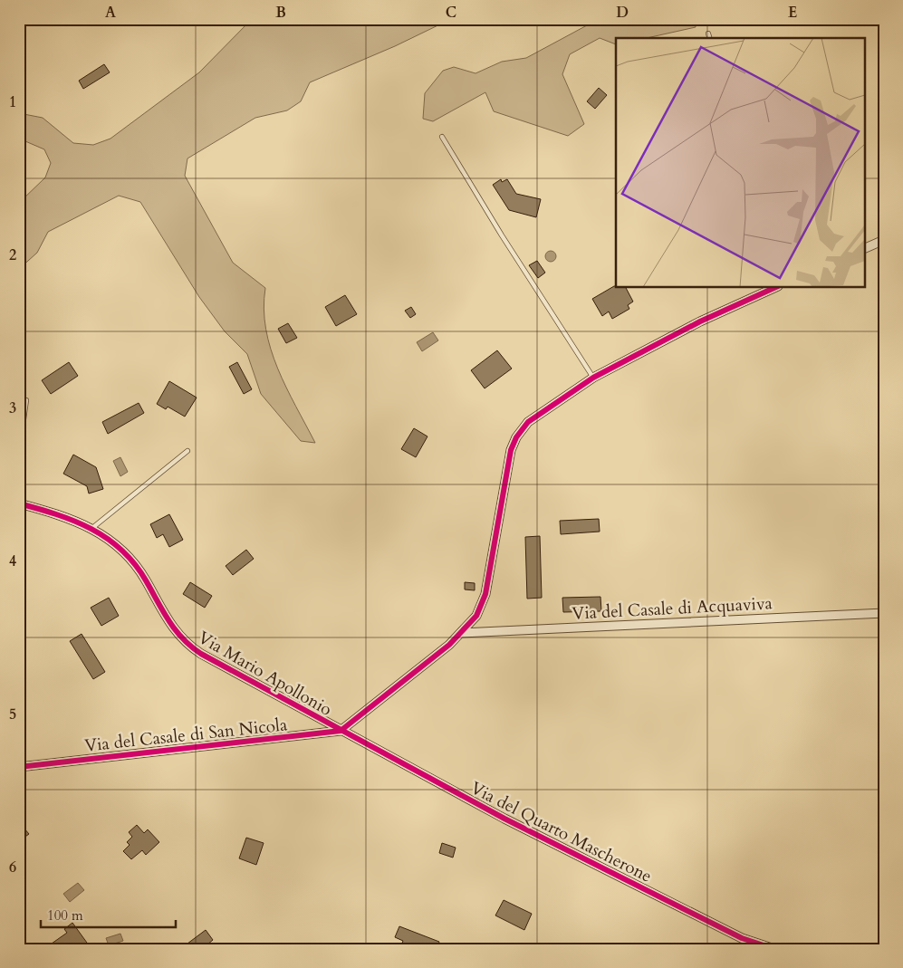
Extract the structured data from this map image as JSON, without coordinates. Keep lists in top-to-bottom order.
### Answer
{
  "streets": {
    "street": [
      "Via del Casale di Acquaviva",
      "Via Mario Apollonio",
      "Via del Casale di San Nicola",
      "Via del Quarto Mascherone"
    ]
  },
  "crossings": [
    ["Via Mario Apollonio", "Via del Casale di San Nicola"],
    ["Via Mario Apollonio", "Via del Quarto Mascherone"],
    ["Via del Casale di San Nicola", "Via del Quarto Mascherone"]
  ],
  "scale_bar": "100 m",
  "grid": {
    "columns": [
      "A",
      "B",
      "C",
      "D",
      "E"
    ],
    "rows": [
      "1",
      "2",
      "3",
      "4",
      "5",
      "6"
    ]
  }
}
